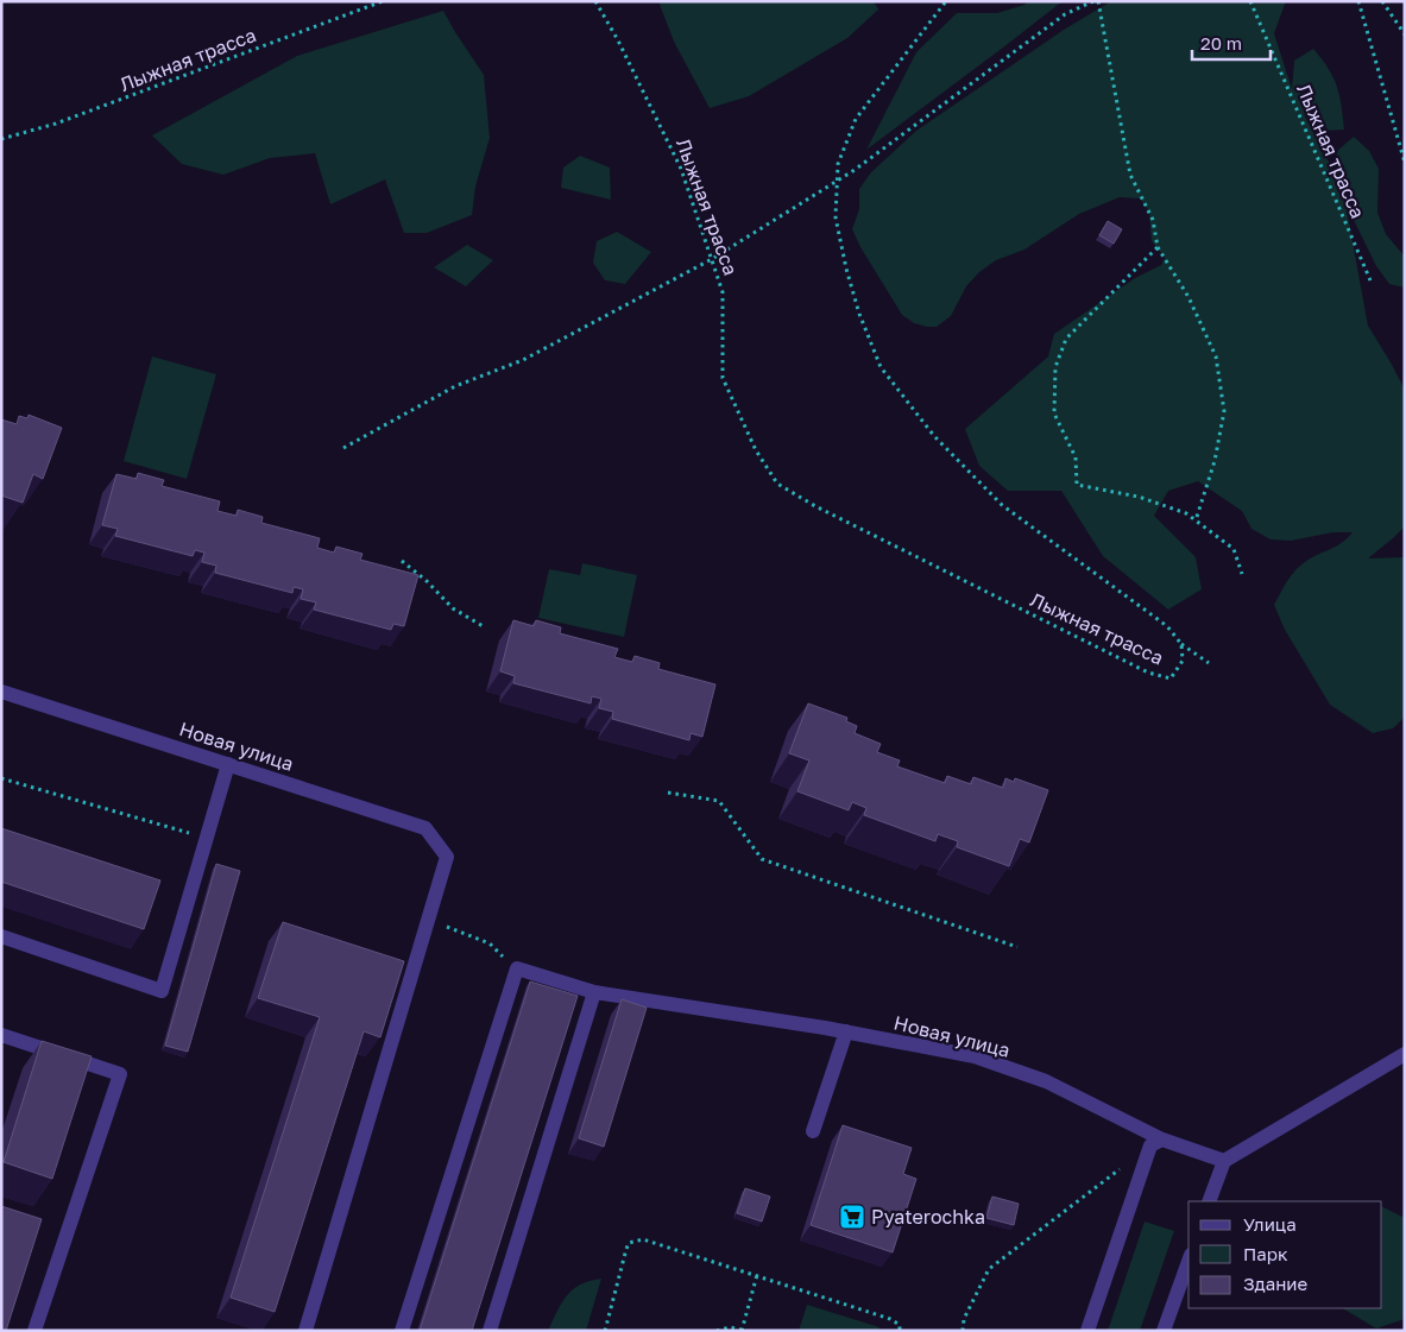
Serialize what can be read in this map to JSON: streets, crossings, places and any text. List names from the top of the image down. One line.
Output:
{"streets":{"street":["Новая улица"],"path":["Лыжная трасса"]},"places":{"supermarket":["Pyaterochka"]},"legend":["Улица","Парк","Здание"],"scale_bar":"20 m"}
